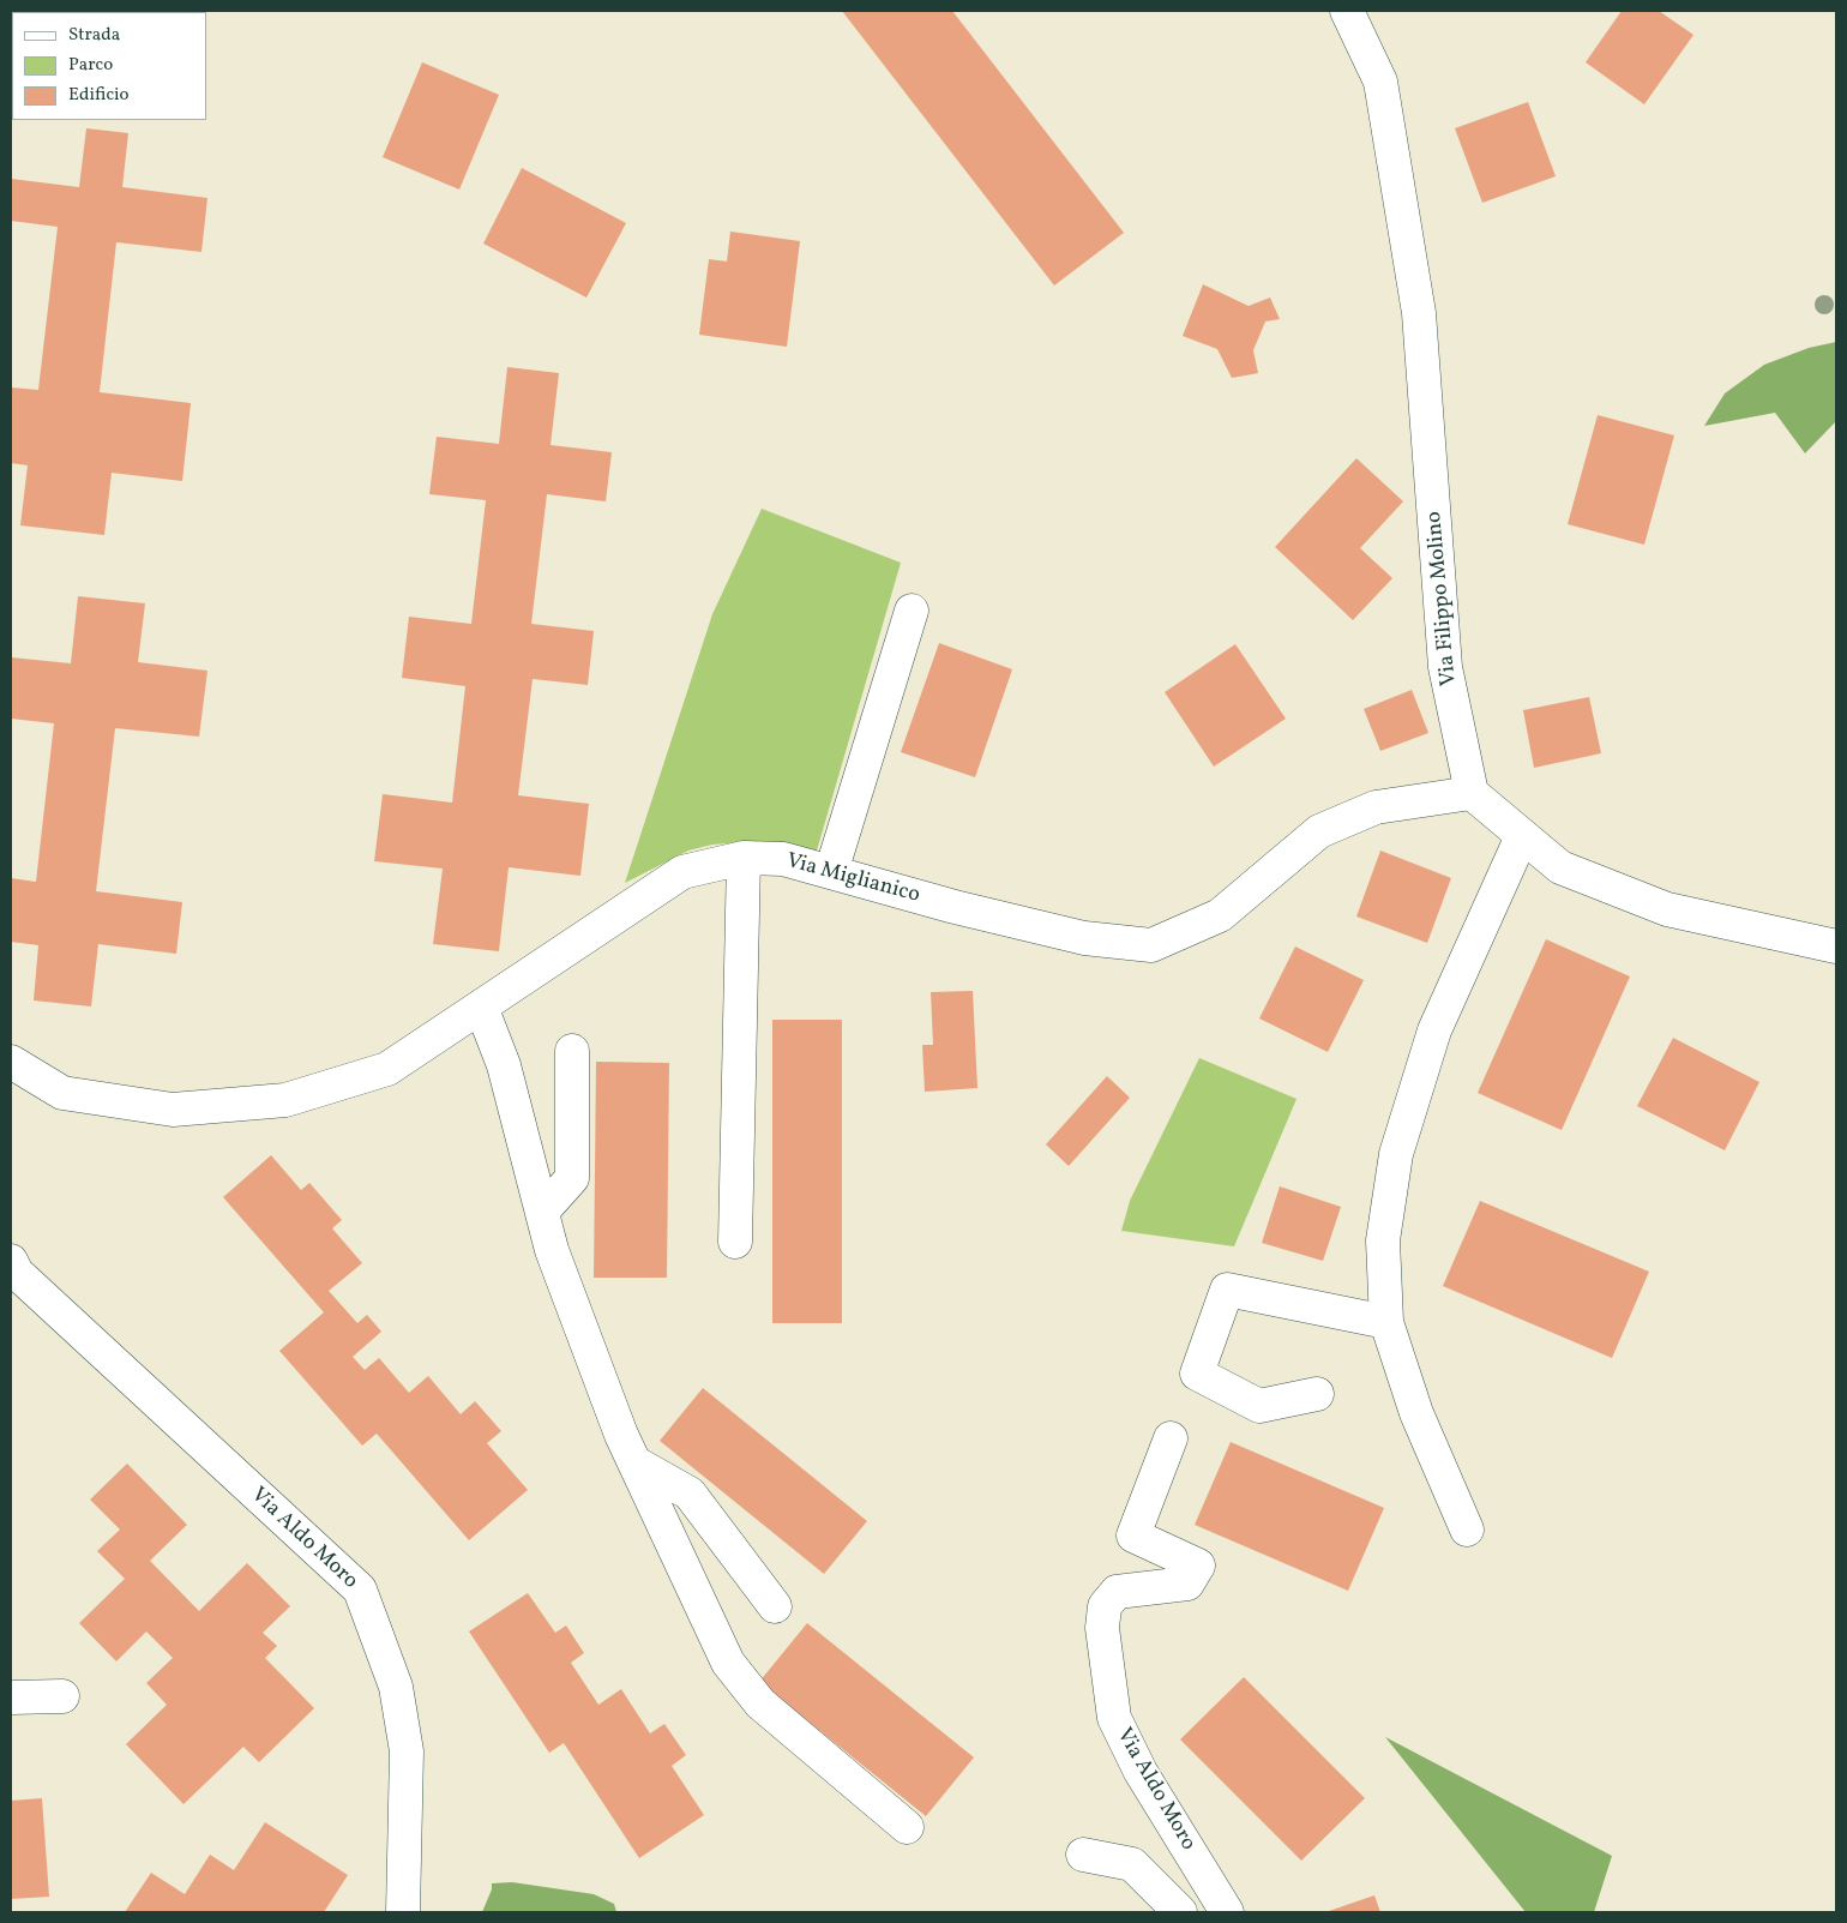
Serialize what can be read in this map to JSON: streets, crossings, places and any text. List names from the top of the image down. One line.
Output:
{"streets":{"street":["Via Filippo Molino","Via Miglianico","Via Aldo Moro"]},"crossings":[["Via Filippo Molino","Via Miglianico"]],"legend":["Strada","Parco","Edificio"]}
